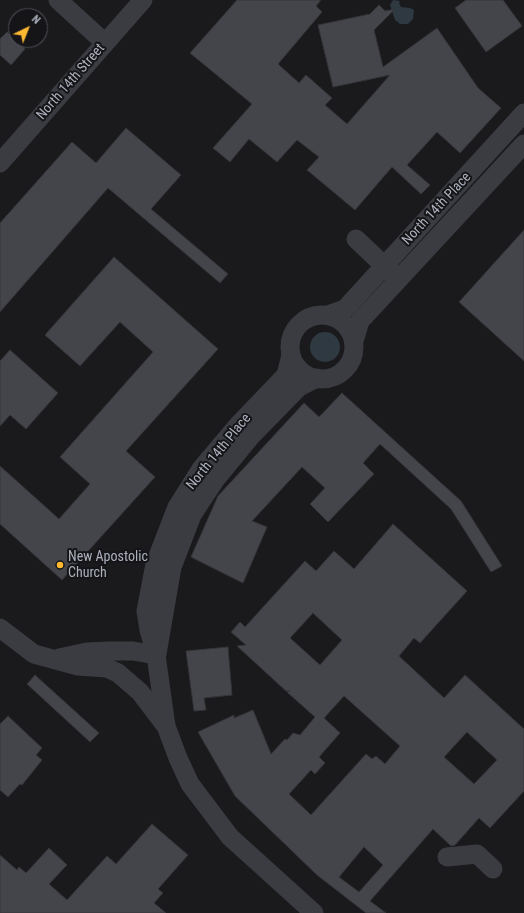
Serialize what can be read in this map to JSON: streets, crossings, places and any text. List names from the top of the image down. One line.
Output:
{"streets":{"street":["North 14th Street","North 14th Place"]},"places":["New Apostolic Church"],"north":"top right"}
